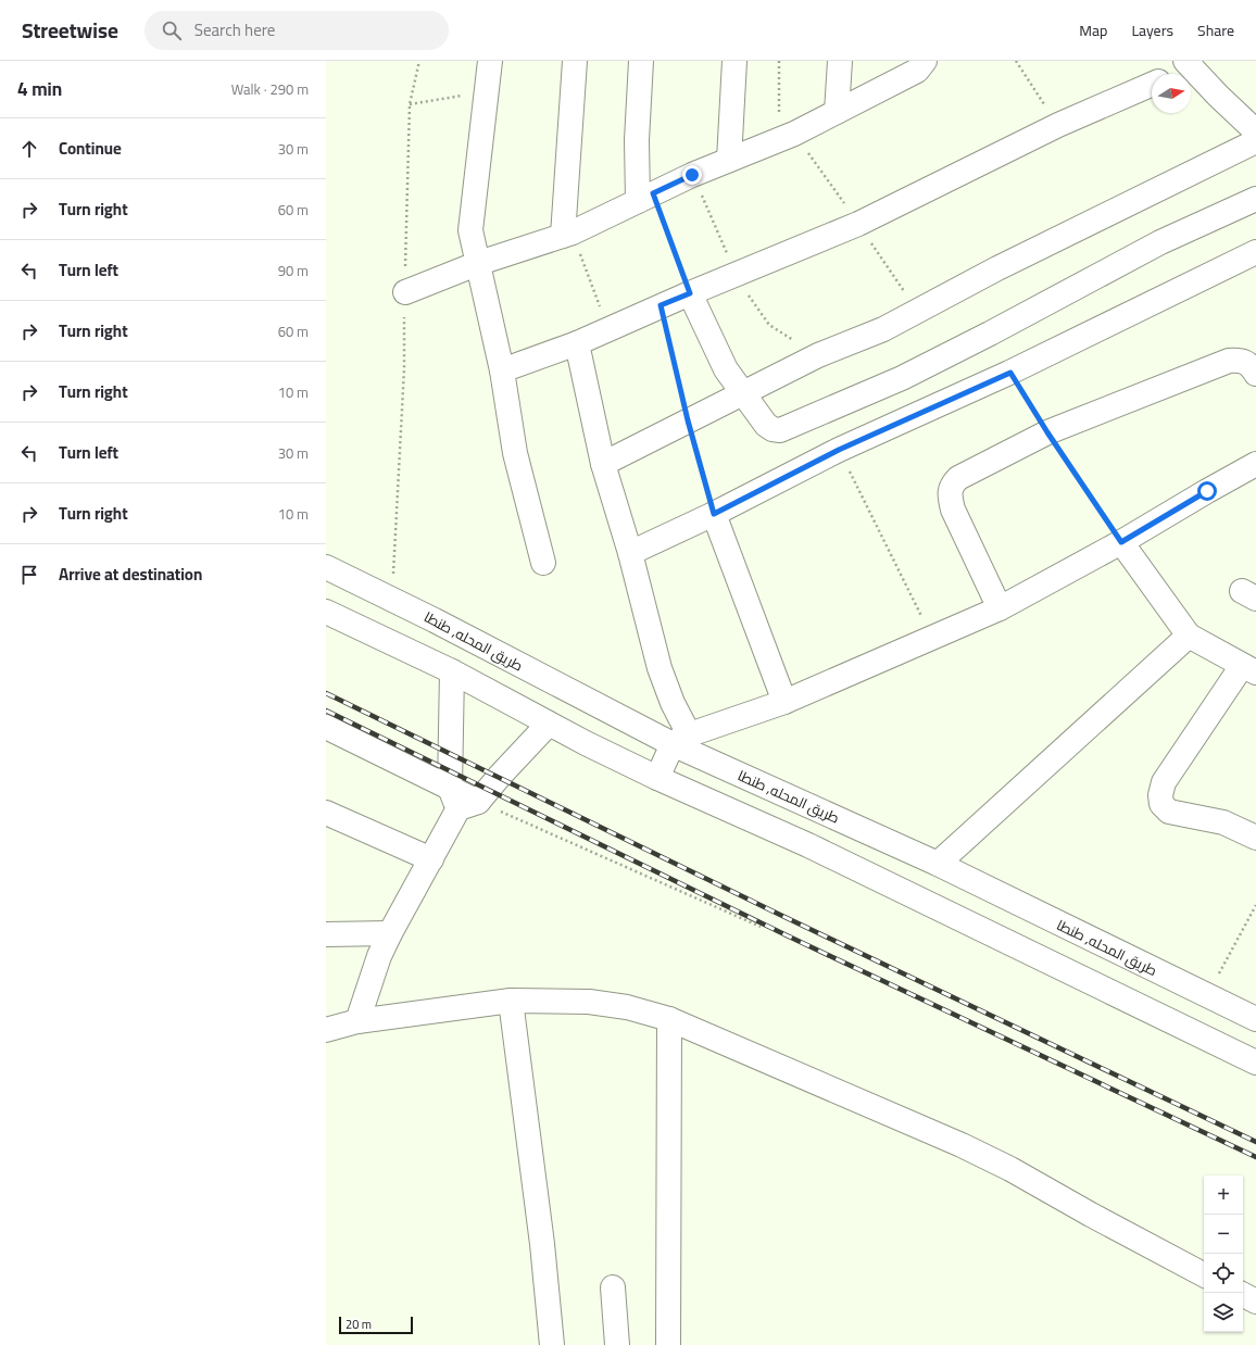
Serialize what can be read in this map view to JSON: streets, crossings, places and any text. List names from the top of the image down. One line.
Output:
{"streets":{"main road":["طريق المحله, طنطا"]},"scale_bar":"20 m","north":"right","page":{"header":"Streetwise","search":"Search here","nav":["Map","Layers","Share"],"heading":["4 min","Walk · 290 m"],"list":[["Continue","30 m"],["Turn right","60 m"],["Turn left","90 m"],["Turn right","60 m"],["Turn right","10 m"],["Turn left","30 m"],["Turn right","10 m"],"Arrive at destination"],"map_buttons":["+","−"],"scale":"20 m"}}
